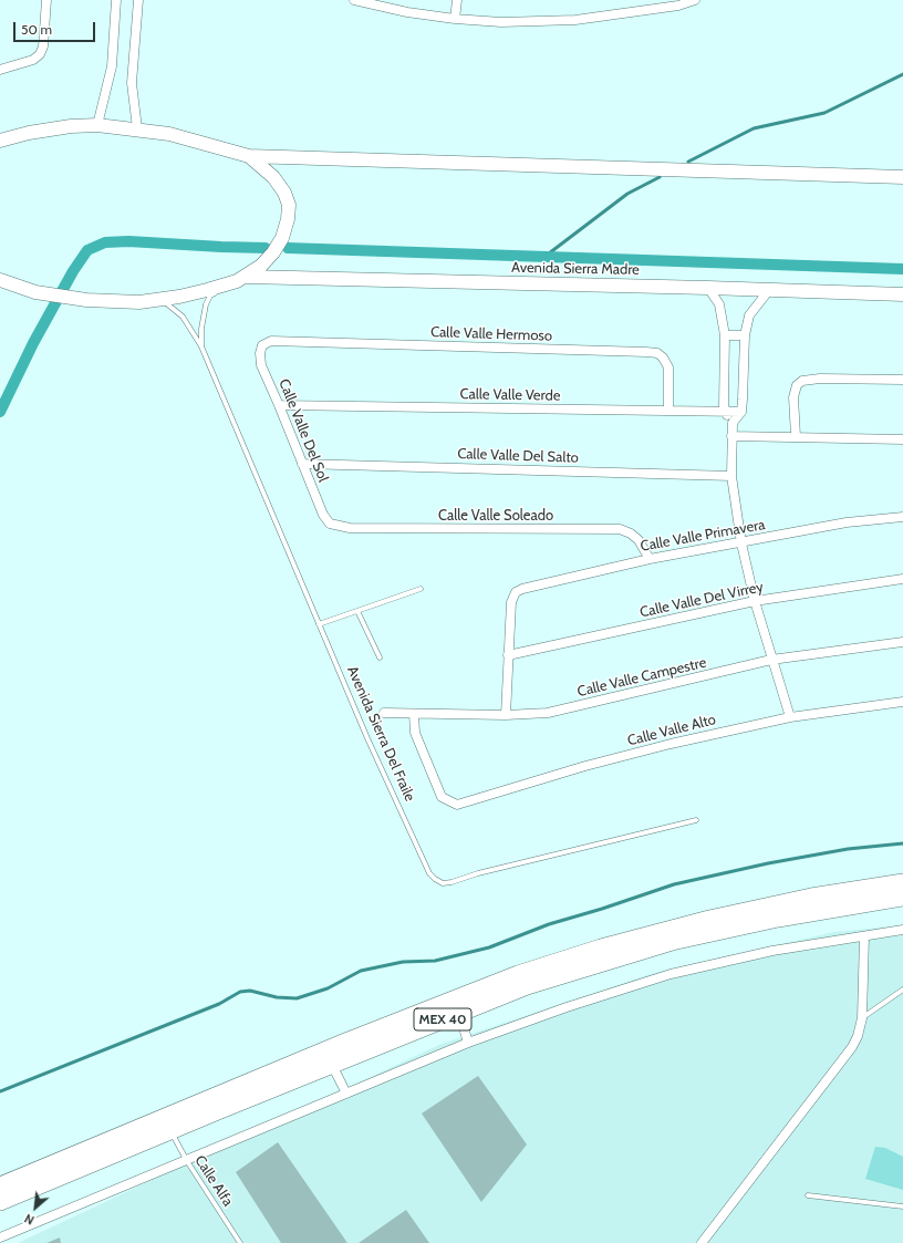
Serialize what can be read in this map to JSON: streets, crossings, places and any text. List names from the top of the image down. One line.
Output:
{"streets":{"highway":["MEX 40"],"street":["Avenida Sierra Madre","Calle Valle Hermoso","Calle Valle Verde","Calle Valle Del Sol","Calle Valle Del Salto","Calle Valle Soleado","Calle Valle Primavera","Calle Valle Del Virrey","Calle Valle Campestre","Calle Valle Alto"],"lane":["Avenida Sierra Del Fraile","Calle Alfa"]},"crossings":[["Avenida Sierra Madre","Avenida Sierra Del Fraile"],["Calle Valle Hermoso","Calle Valle Verde"],["Calle Valle Hermoso","Calle Valle Del Sol"],["Calle Valle Verde","Calle Valle Del Sol"],["Calle Valle Del Sol","Calle Valle Del Salto"],["Calle Valle Del Sol","Calle Valle Soleado"],["Calle Valle Soleado","Calle Valle Primavera"],["Calle Valle Primavera","Calle Valle Del Virrey"],["Calle Valle Campestre","Calle Valle Alto"],["MEX 40","Calle Alfa"]],"scale_bar":"50 m","north":"bottom left"}
